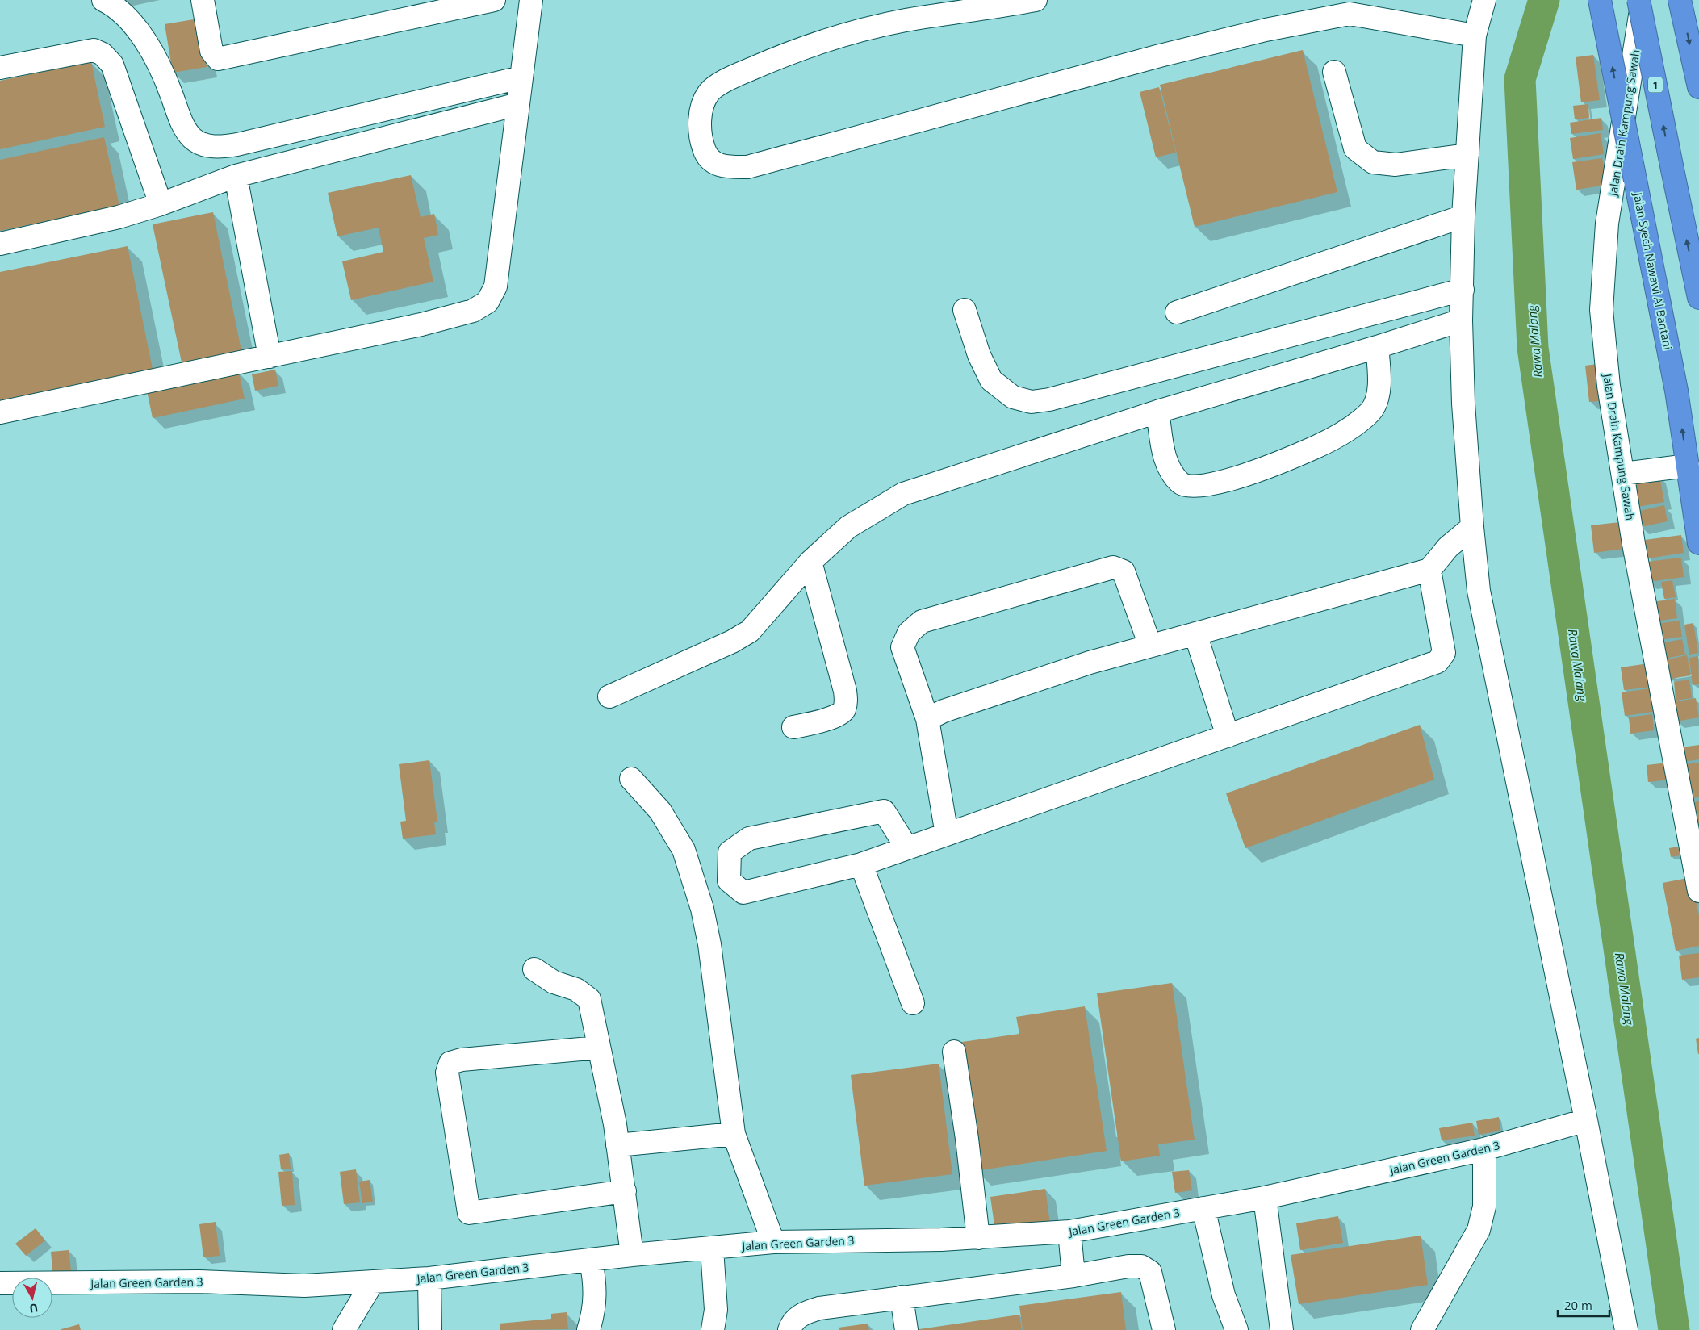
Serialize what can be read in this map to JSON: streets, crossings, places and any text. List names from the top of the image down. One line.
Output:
{"streets":{"highway":["1","Jalan Syech Nawawi Al Bantani"],"street":["Jalan Drain Kampung Sawah","Jalan Green Garden 3"]},"water":["Rawa Malang"],"scale_bar":"20 m","north":"bottom"}
